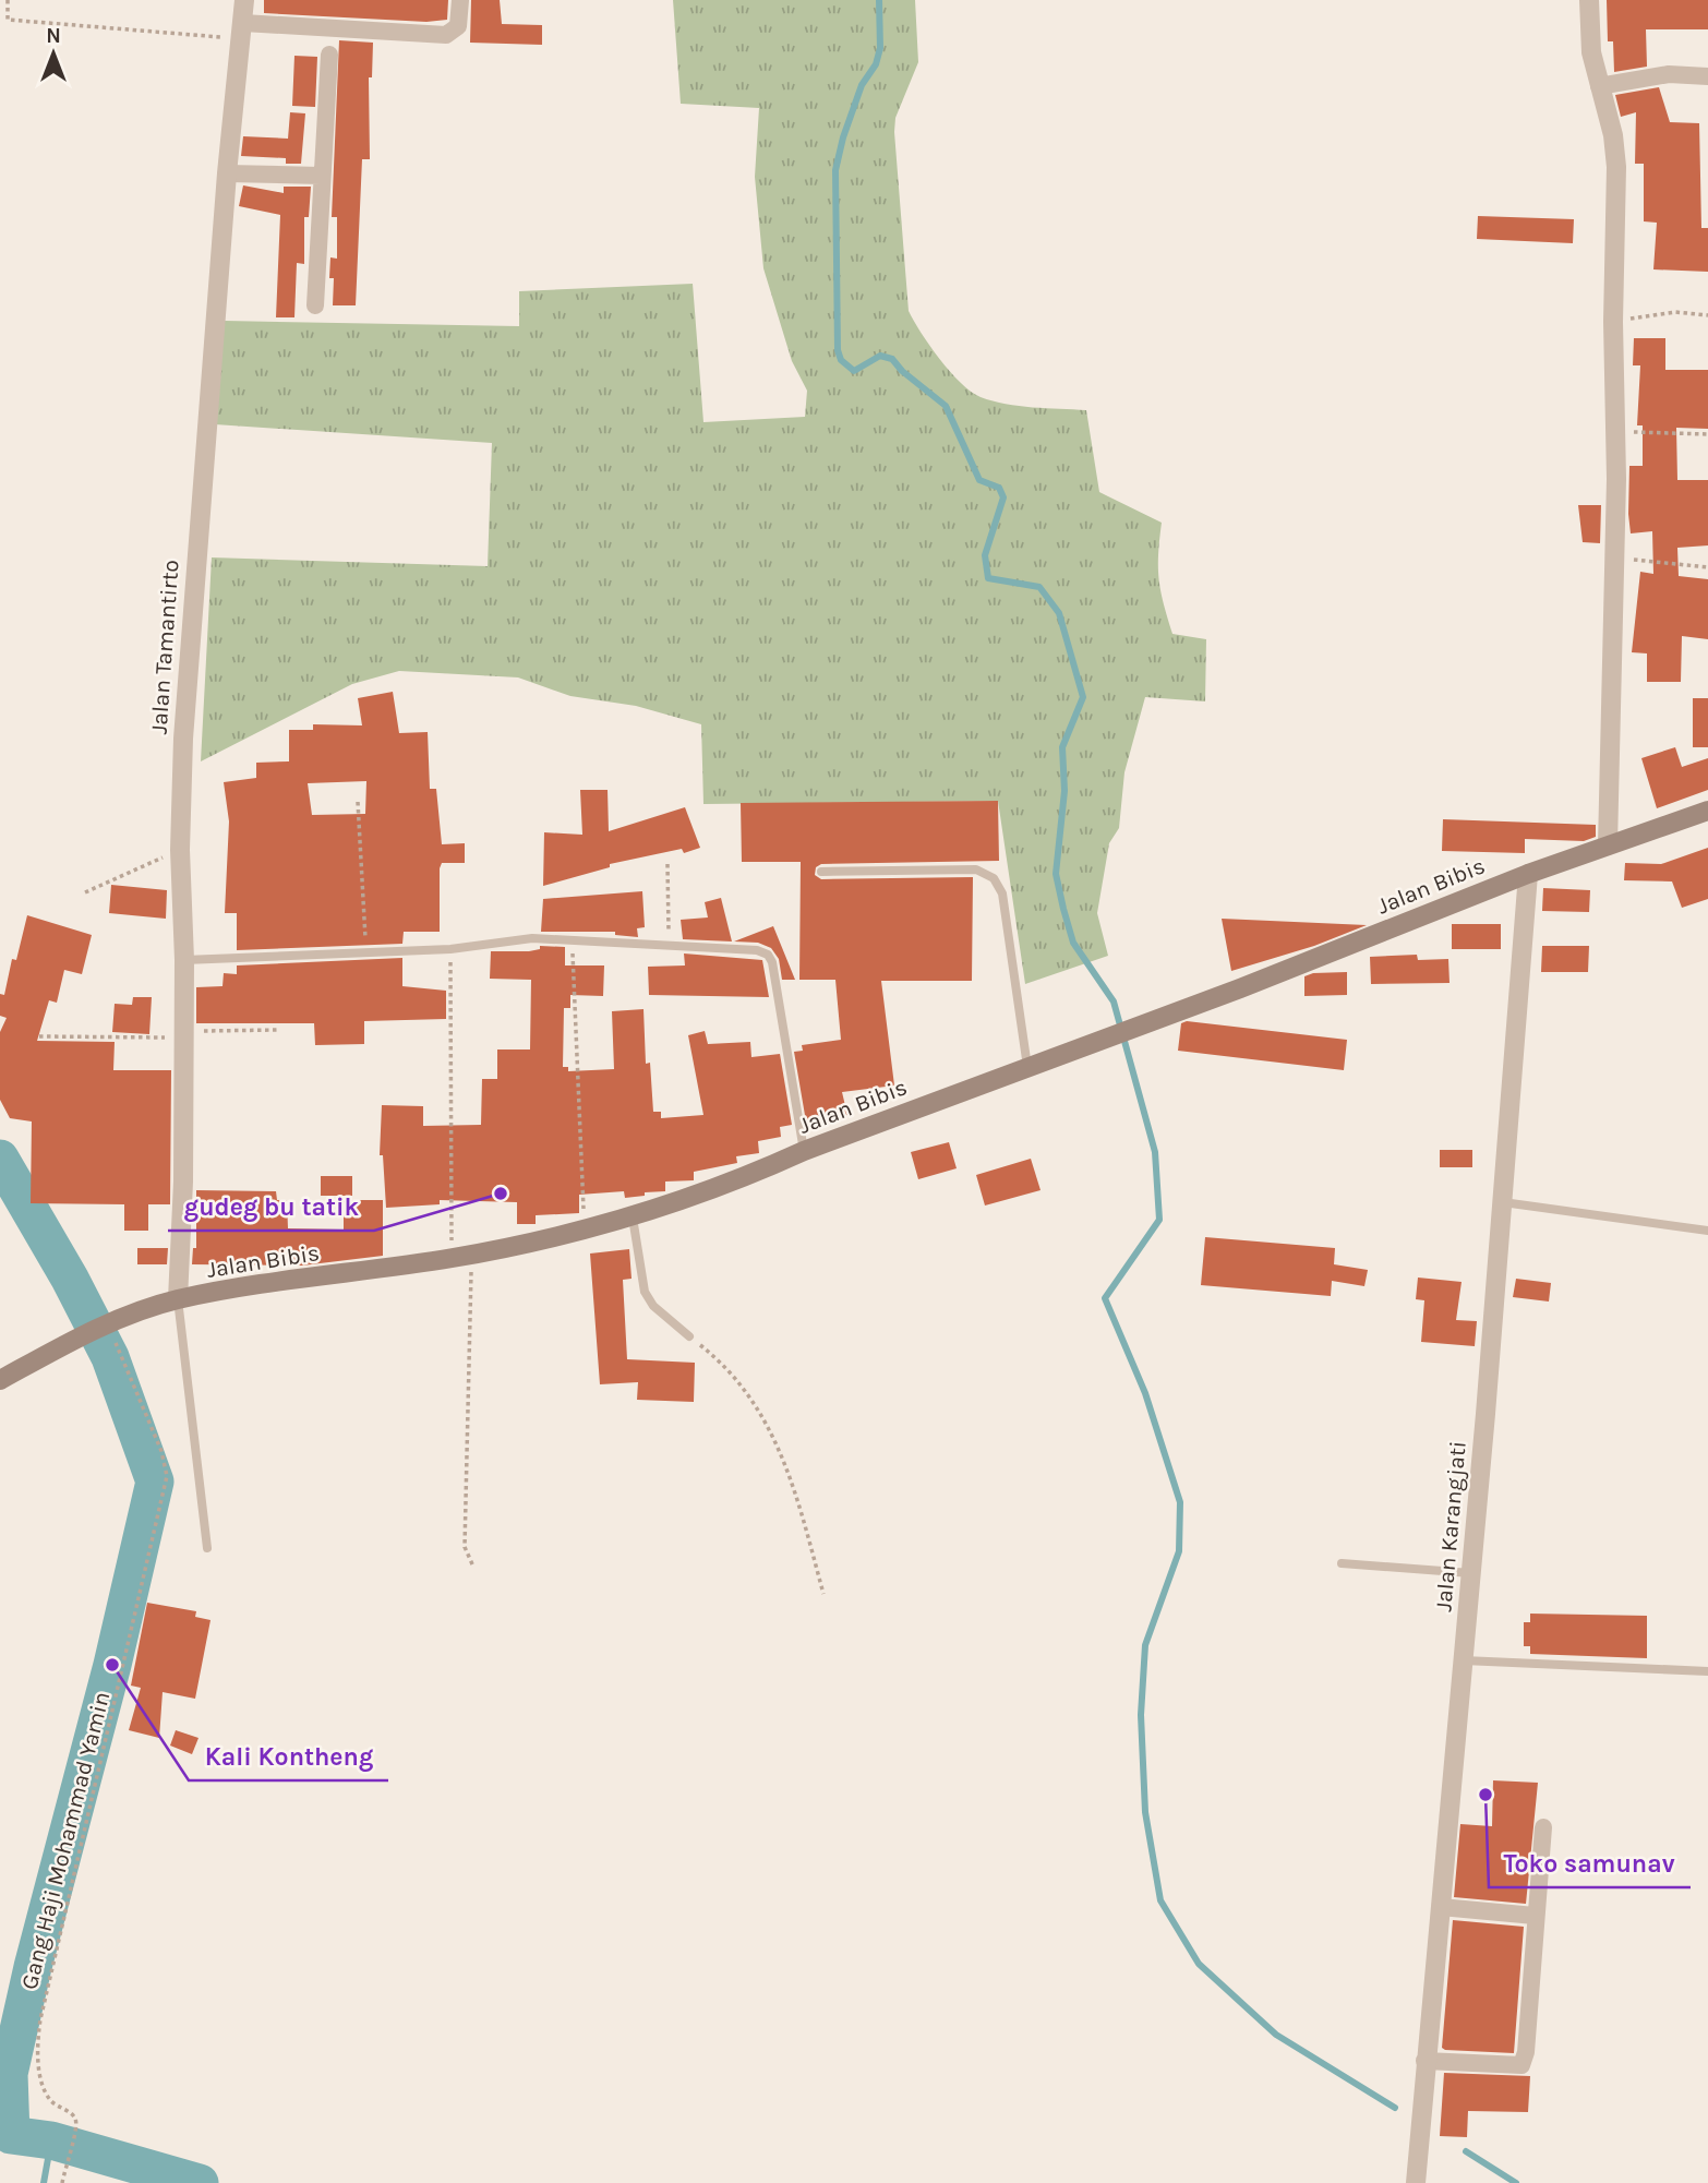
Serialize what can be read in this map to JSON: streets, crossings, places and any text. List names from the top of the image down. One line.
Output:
{"streets":{"main road":["Jalan Bibis"],"street":["Jalan Tamantirto","Jalan Karangjati"],"path":["Gang Haji Mohammad Yamin"]},"crossings":[["Jalan Tamantirto","Jalan Bibis"],["Jalan Bibis","Jalan Karangjati"],["Jalan Bibis","Gang Haji Mohammad Yamin"]],"places":["gudeg bu tatik","Kali Kontheng","Toko samunav"],"north":"top"}
